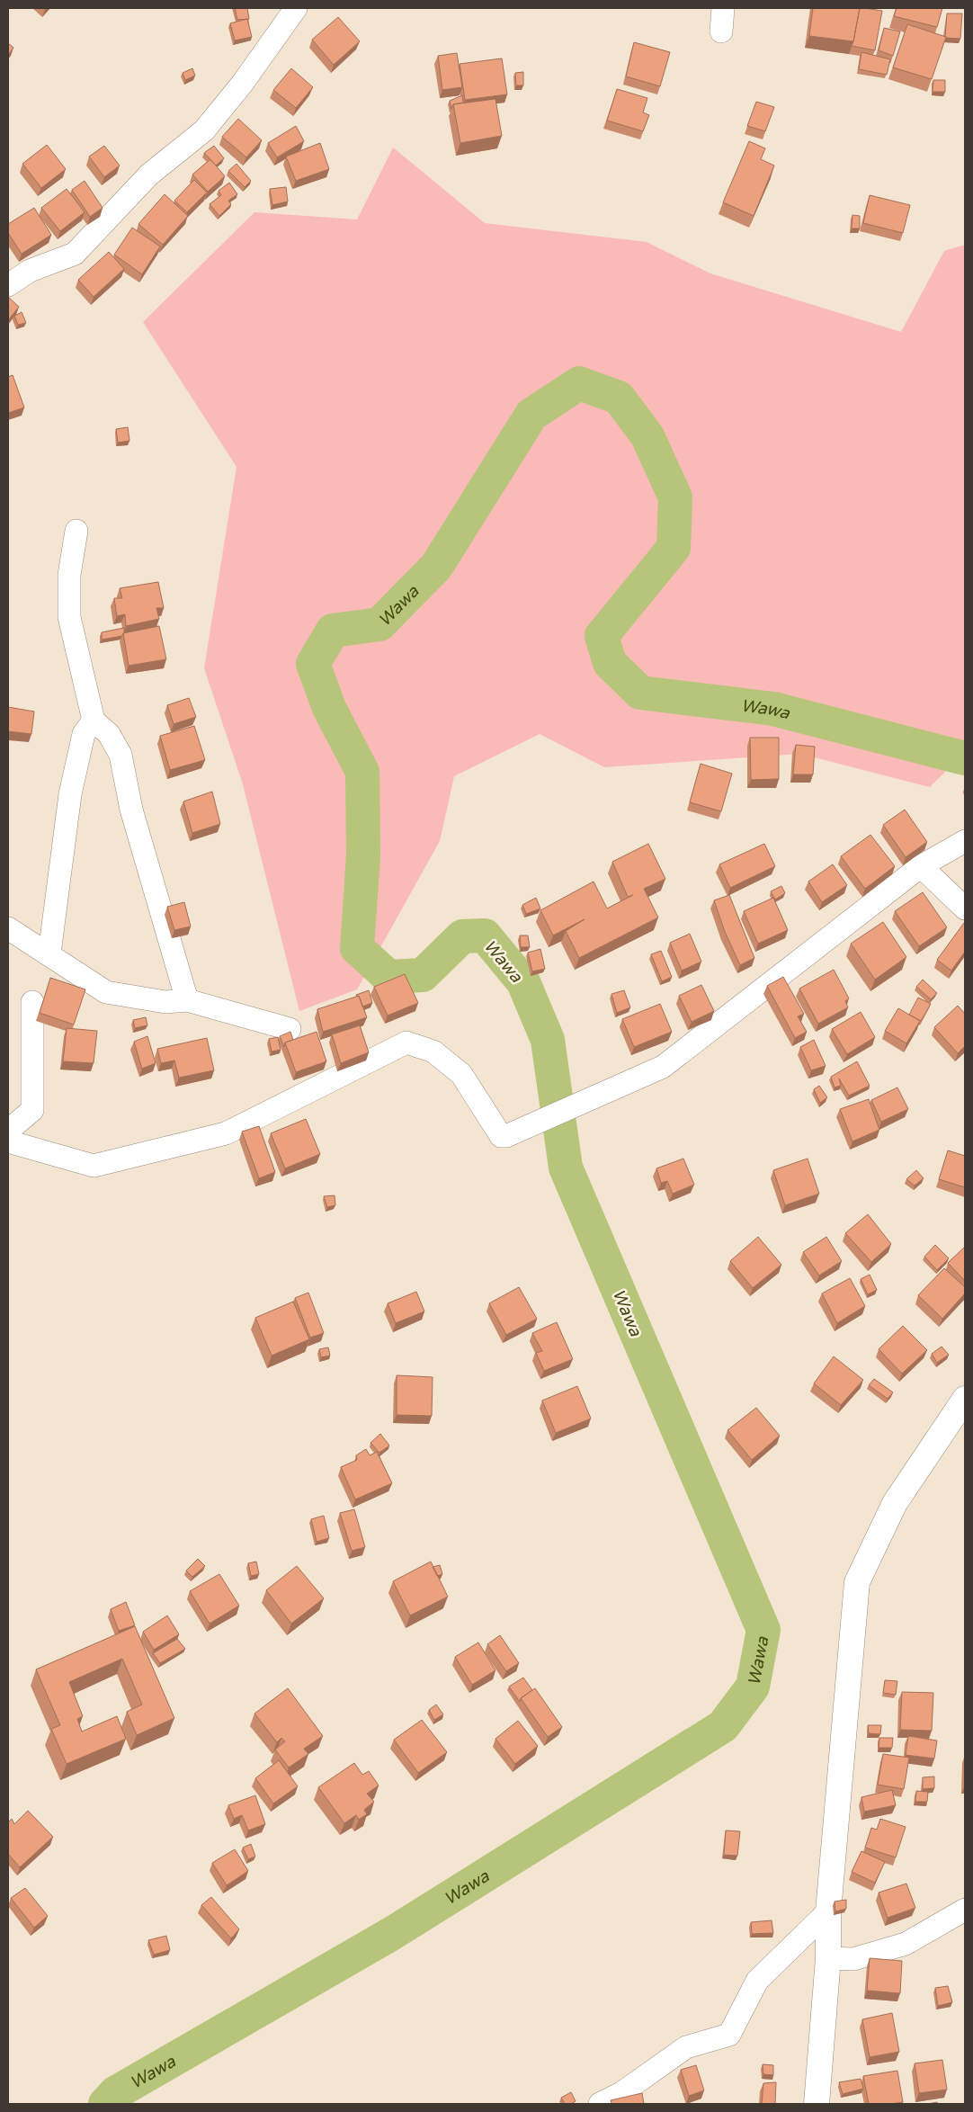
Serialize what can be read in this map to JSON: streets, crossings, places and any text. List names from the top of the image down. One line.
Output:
{"water":["Wawa"]}
